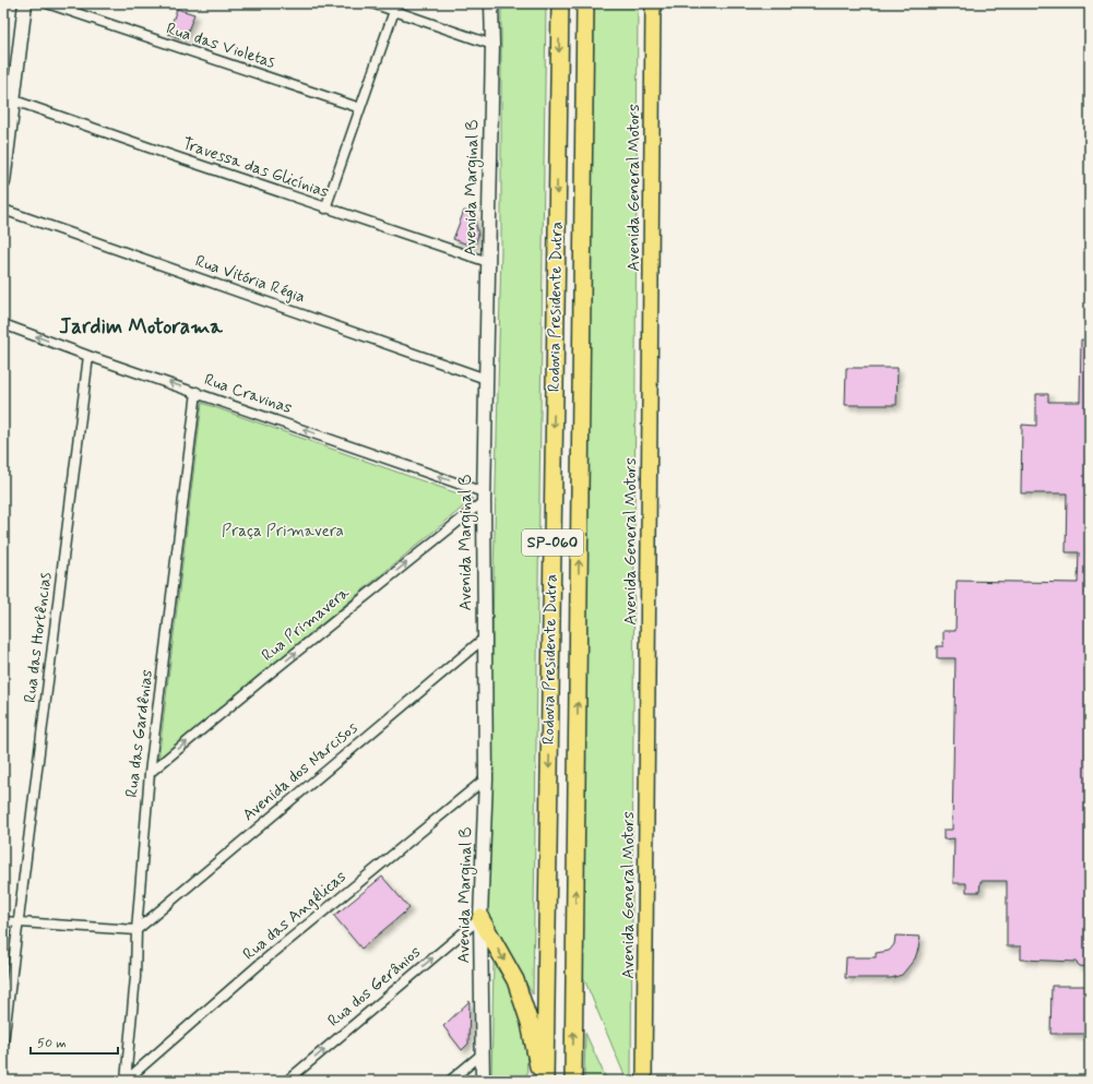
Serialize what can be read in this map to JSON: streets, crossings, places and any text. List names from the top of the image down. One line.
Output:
{"streets":{"highway":["Rodovia Presidente Dutra","SP-060"],"main road":["Avenida General Motors"],"street":["Rua das Violetas","Travessa das Glicínias","Avenida Marginal B","Rua Vitória Régia","Rua Cravinas","Rua Primavera","Rua das Hortências","Rua das Gardênias","Avenida dos Narcisos","Rua das Angélicas","Rua dos Gerânios"]},"crossings":[["Travessa das Glicínias","Avenida Marginal B"],["Avenida Marginal B","Rua Vitória Régia"],["Avenida Marginal B","Rua Cravinas"],["Avenida Marginal B","Rua Primavera"],["Avenida Marginal B","Avenida dos Narcisos"],["Avenida Marginal B","Rua das Angélicas"],["Avenida Marginal B","Rua dos Gerânios"],["Rua Cravinas","Rua Primavera"],["Rua Cravinas","Rua das Hortências"],["Rua Cravinas","Rua das Gardênias"],["Rua Primavera","Rua das Gardênias"],["Rua das Gardênias","Avenida dos Narcisos"],["Rua das Gardênias","Rua das Angélicas"]],"one_way":["Rua Cravinas","Rua Primavera","Rua dos Gerânios"],"districts":["Jardim Motorama"],"parks":["Praça Primavera"],"scale_bar":"50 m"}
